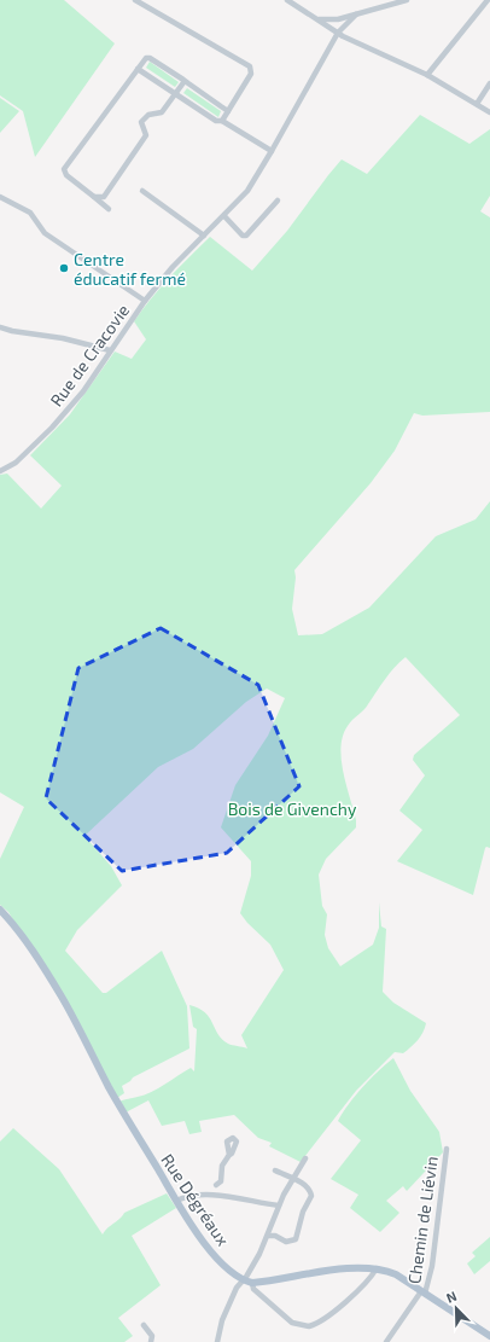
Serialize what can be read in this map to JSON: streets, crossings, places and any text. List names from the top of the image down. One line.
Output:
{"streets":{"main road":["Rue Dégréaux"],"street":["Rue de Cracovie","Chemin de Liévin"]},"crossings":[["Rue Dégréaux","Chemin de Liévin"]],"parks":["Bois de Givenchy"],"places":["Centre éducatif fermé"],"north":"top left"}
